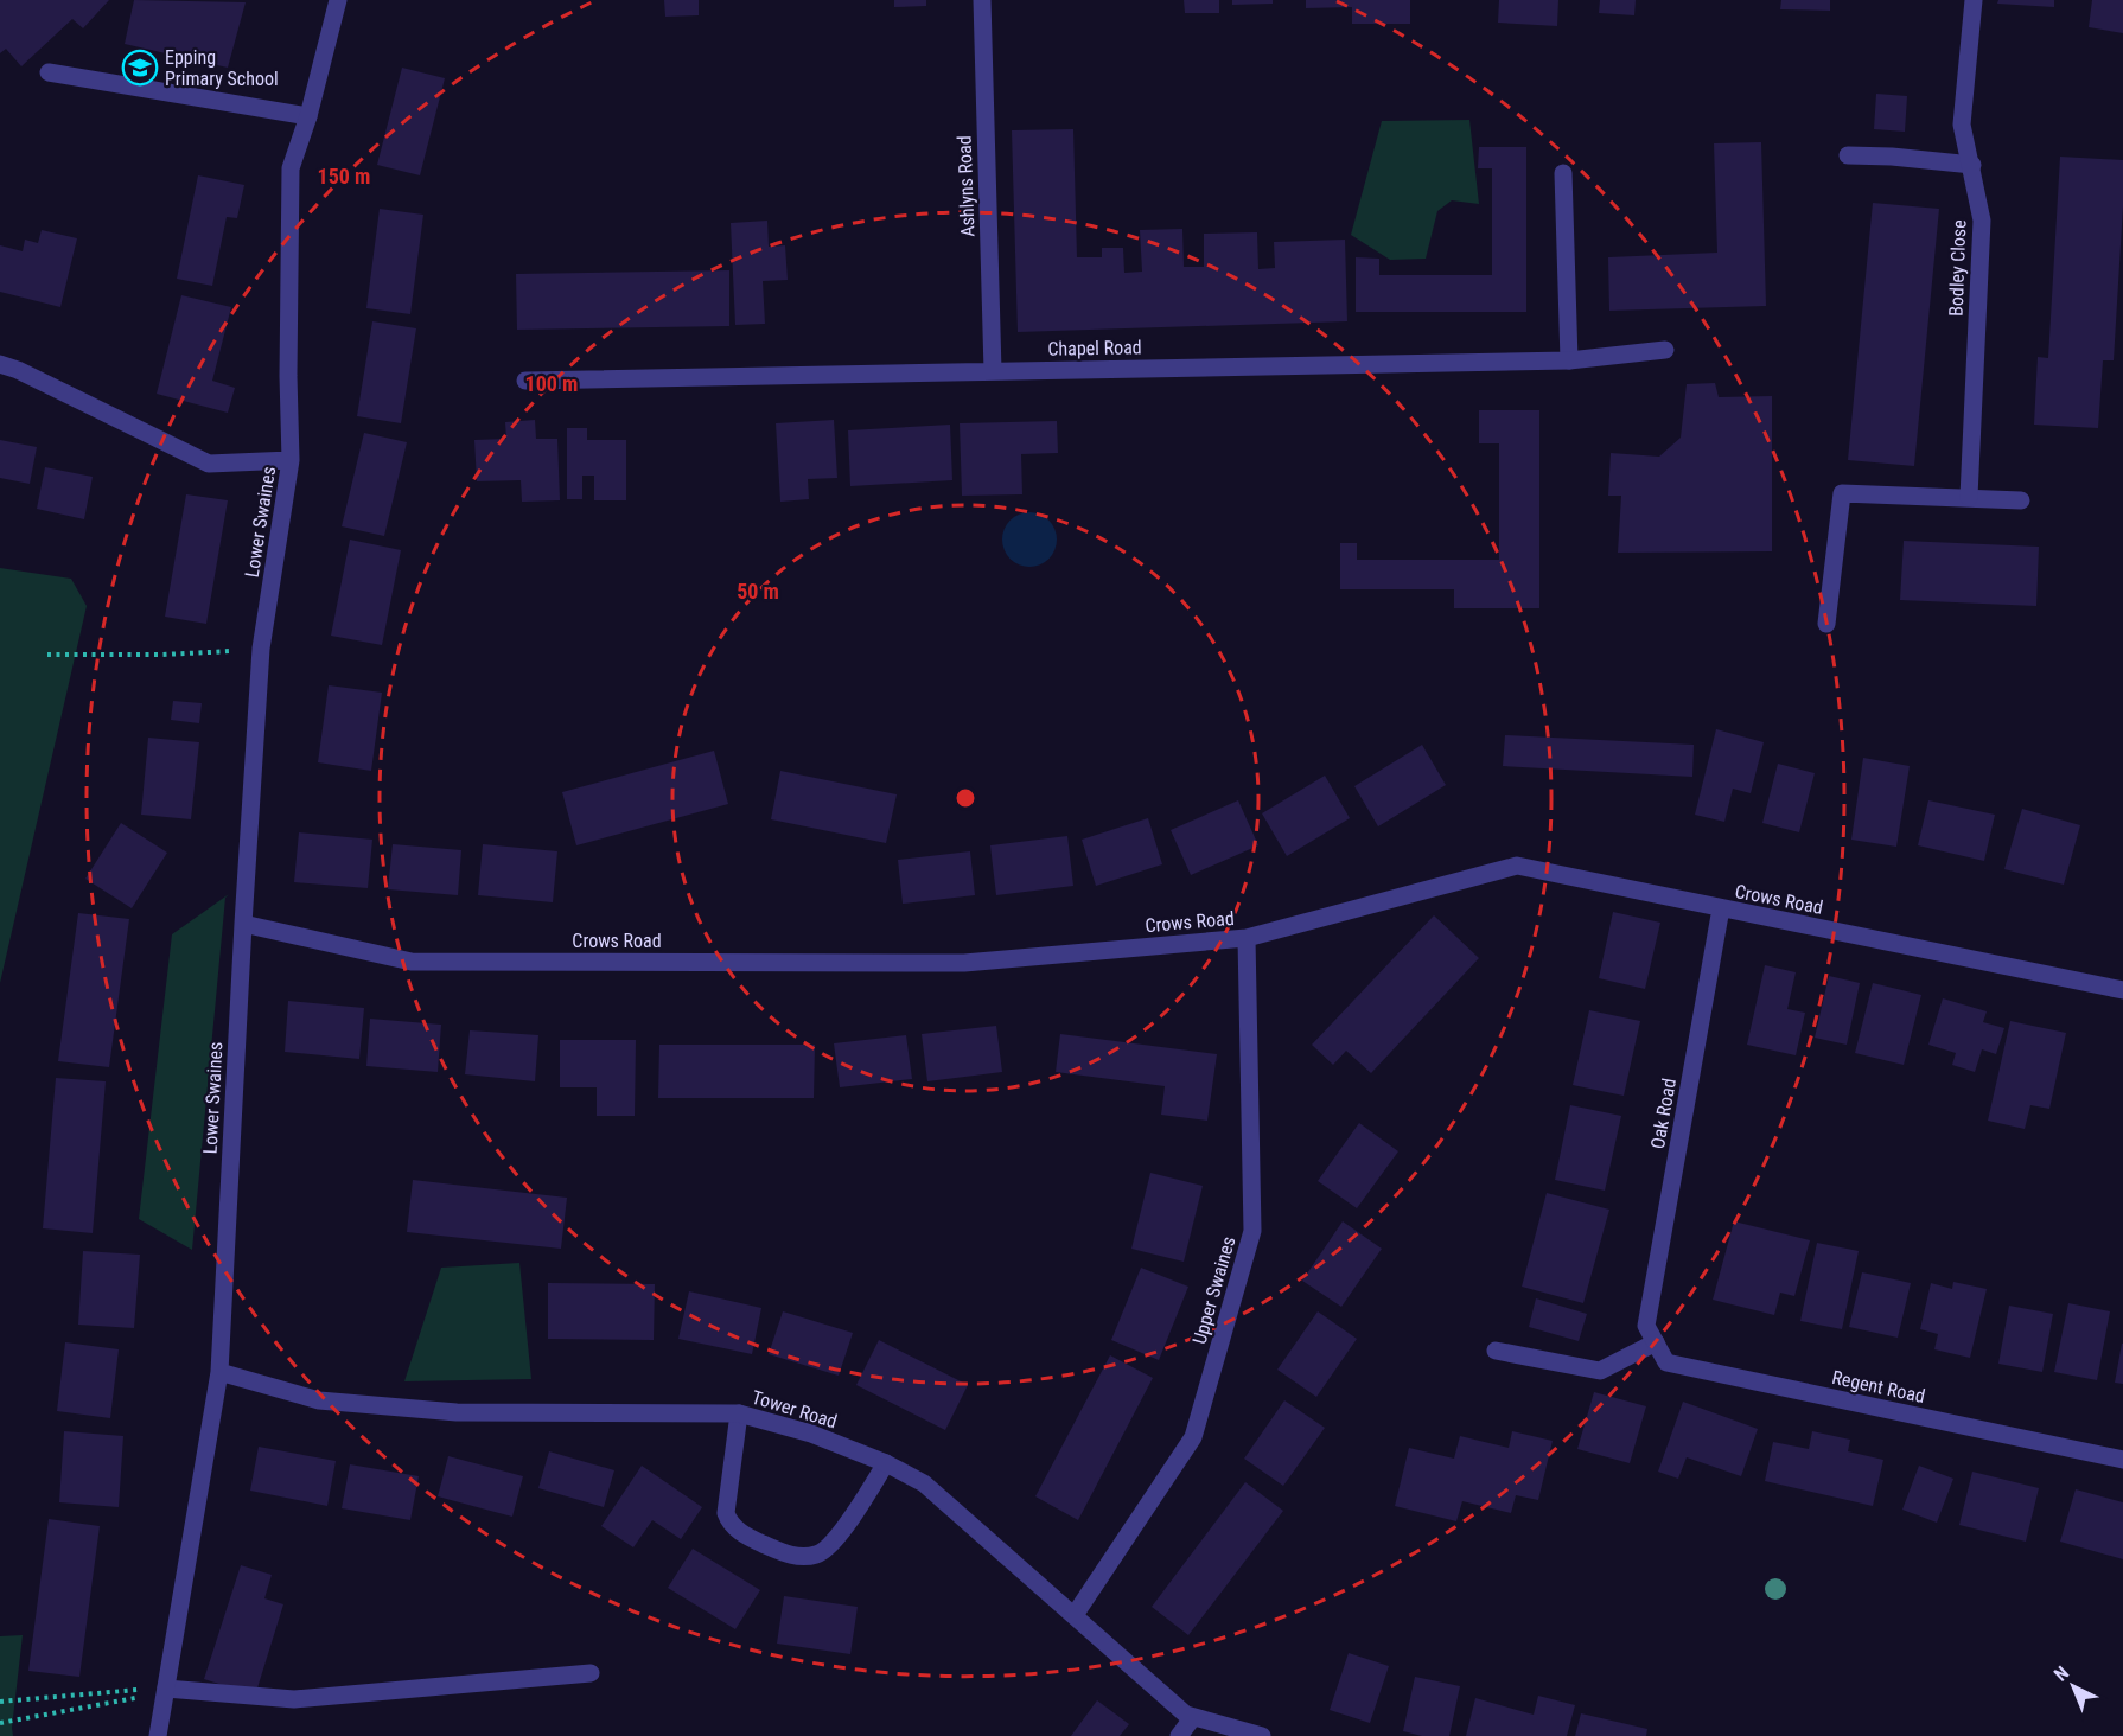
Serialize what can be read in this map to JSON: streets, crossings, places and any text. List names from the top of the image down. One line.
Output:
{"streets":{"street":["Ashlyns Road","Bodley Close","Chapel Road","Lower Swaines","Crows Road","Oak Road","Upper Swaines","Regent Road","Tower Road"]},"crossings":[["Ashlyns Road","Chapel Road"],["Lower Swaines","Crows Road"],["Lower Swaines","Tower Road"],["Crows Road","Oak Road"],["Crows Road","Upper Swaines"],["Oak Road","Regent Road"],["Upper Swaines","Tower Road"]],"places":{"school or university":["Epping Primary School"]},"north":"top left","rings":["150 m","100 m","50 m"]}
